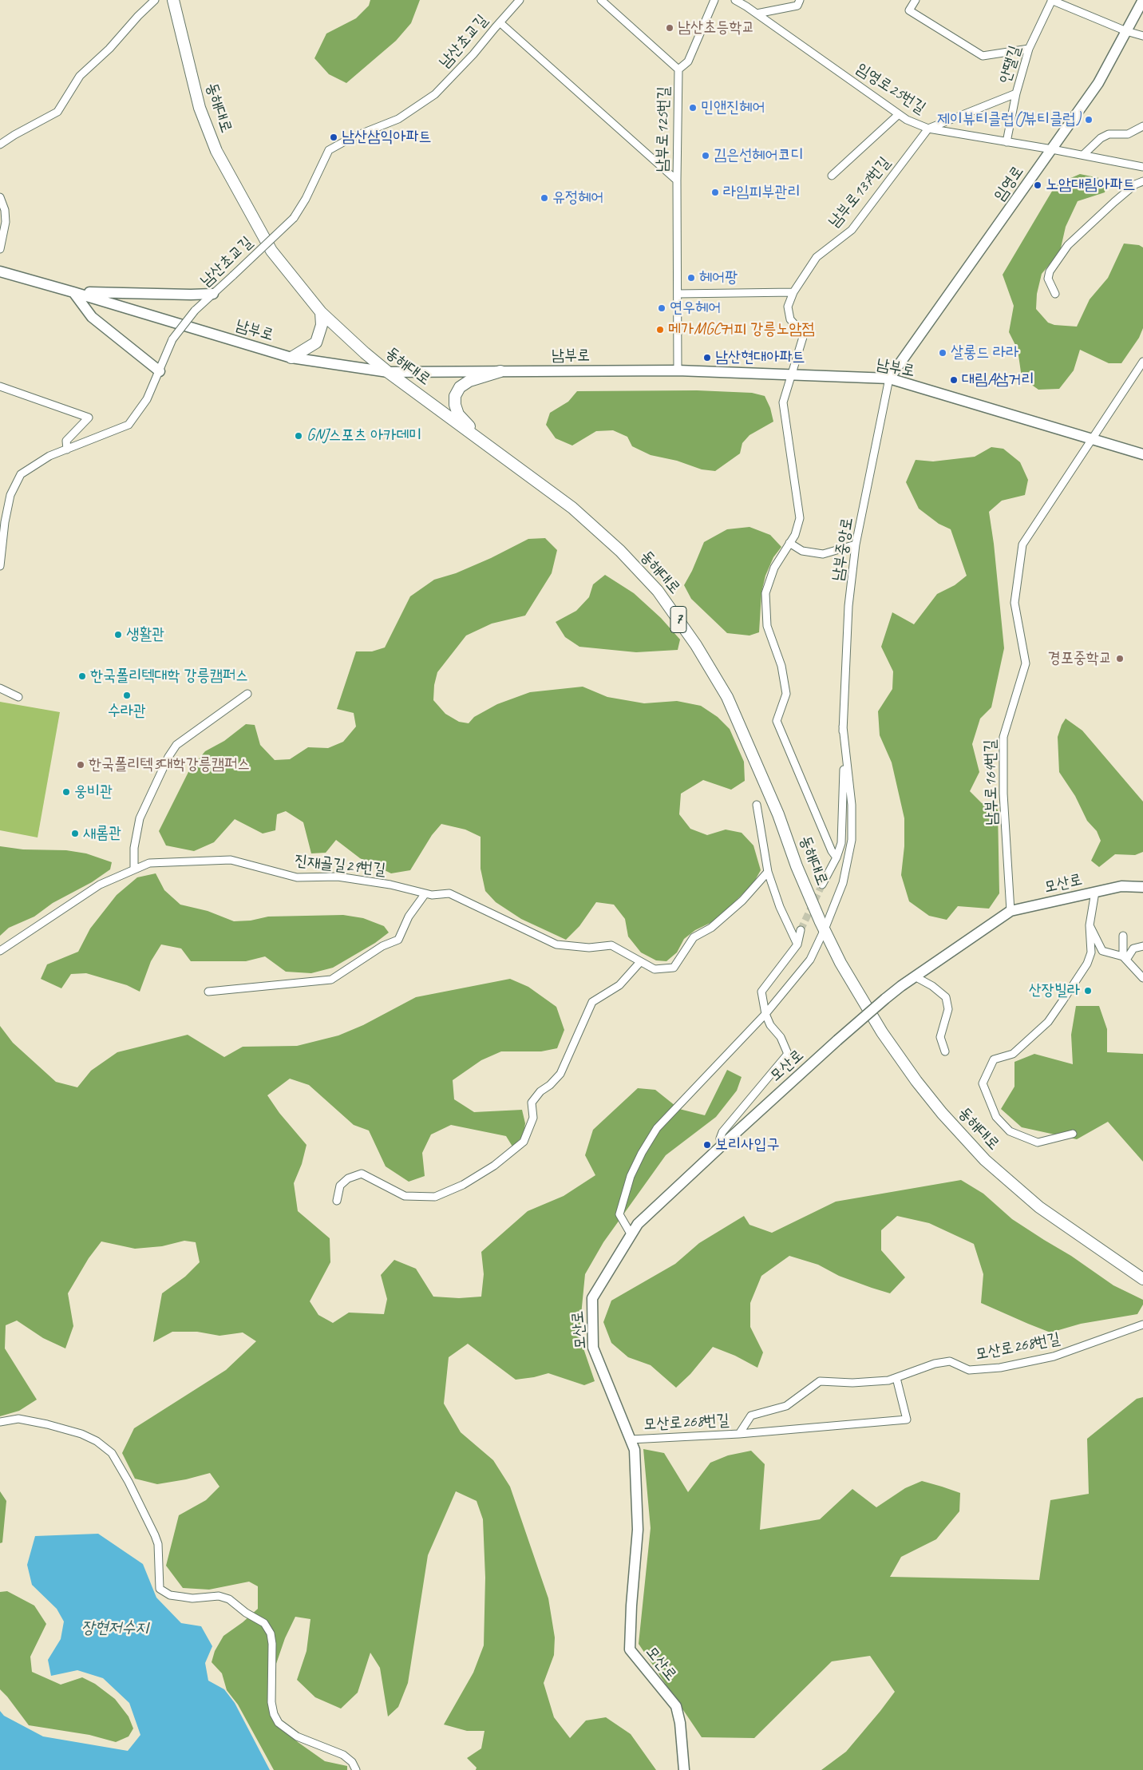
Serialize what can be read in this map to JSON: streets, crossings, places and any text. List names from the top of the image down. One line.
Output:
{"streets":{"main road":["동해대로","7"],"street":["남산초교길","안땔길","임영로25번길","남부로125번길","임영로","남부로137번길","남부로","남부중앙로","남부로164번길","진재골길29번길","모산로","모산로268번길"]},"crossings":[["안땔길","임영로25번길"],["임영로25번길","임영로"],["임영로25번길","남부로137번길"],["동해대로","남부로"],["동해대로","남부중앙로"],["남부로125번길","남부로"],["임영로","남부로"],["임영로","남부중앙로"],["남부로137번길","남부로"],["남부로","남부중앙로"],["남부로","남부로164번길"],["남부중앙로","모산로"],["남부로164번길","모산로"],["모산로","모산로268번길"]],"water":["장현저수지"],"places":["남산초등학교","민앤진헤어","제이뷰티클럽(J뷰티클럽)","남산삼익아파트","김은선헤어코디","노암대림아파트","라임피부관리","유정헤어","헤어팡","연우헤어","메가MGC커피 강릉노암점","살롱드 라라","남산현대아파트","대림A삼거리","GNJ스포츠 아카데미","생활관","경포중학교","한국폴리텍대학 강릉캠퍼스","수라관","한국폴리텍3대학강릉캠퍼스","웅비관","새롬관","산장빌라","보리사입구"]}
